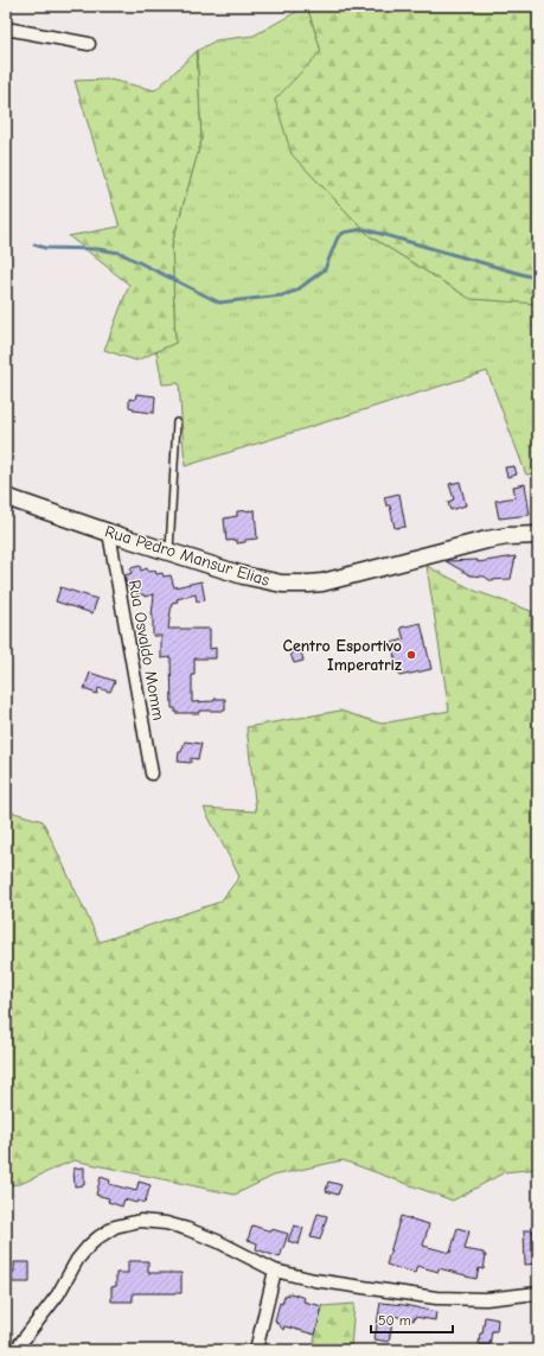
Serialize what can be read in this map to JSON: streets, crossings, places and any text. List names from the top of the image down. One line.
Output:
{"streets":{"main road":["Rua Pedro Mansur Elias"],"street":["Rua Osvaldo Momm"]},"crossings":[["Rua Pedro Mansur Elias","Rua Osvaldo Momm"]],"places":["Centro Esportivo Imperatriz"],"scale_bar":"50 m"}
